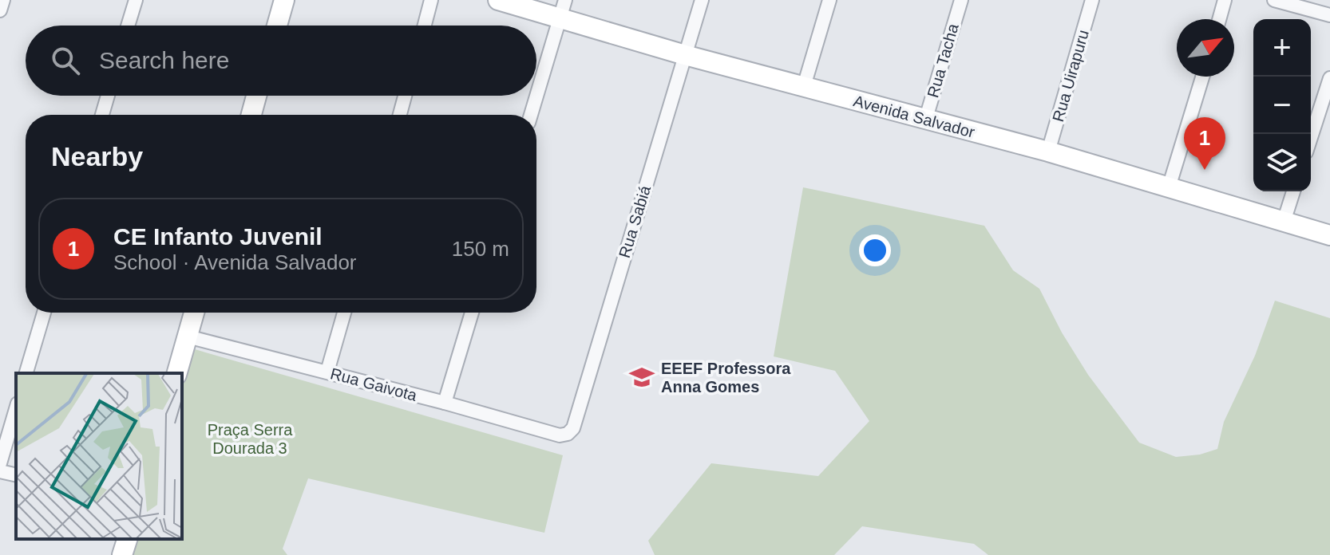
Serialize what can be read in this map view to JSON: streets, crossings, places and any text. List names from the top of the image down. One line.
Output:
{"streets":{"street":["Rua Tacha","Rua Uirapuru","Avenida Salvador","Rua Sabiá","Rua Gaivota"]},"crossings":[["Rua Tacha","Avenida Salvador"],["Rua Uirapuru","Avenida Salvador"],["Avenida Salvador","Rua Sabiá"],["Rua Sabiá","Rua Gaivota"]],"parks":["Praça Serra Dourada 3"],"places":{"school or university":["EEEF Professora Anna Gomes"]},"north":"top right","page":{"map_buttons":["+","−"],"search":"Search here","heading":"Nearby","pins":"1","list":[{"mark":"1","name":"CE Infanto Juvenil","note":"School · Avenida Salvador","value":"150 m"}]}}
